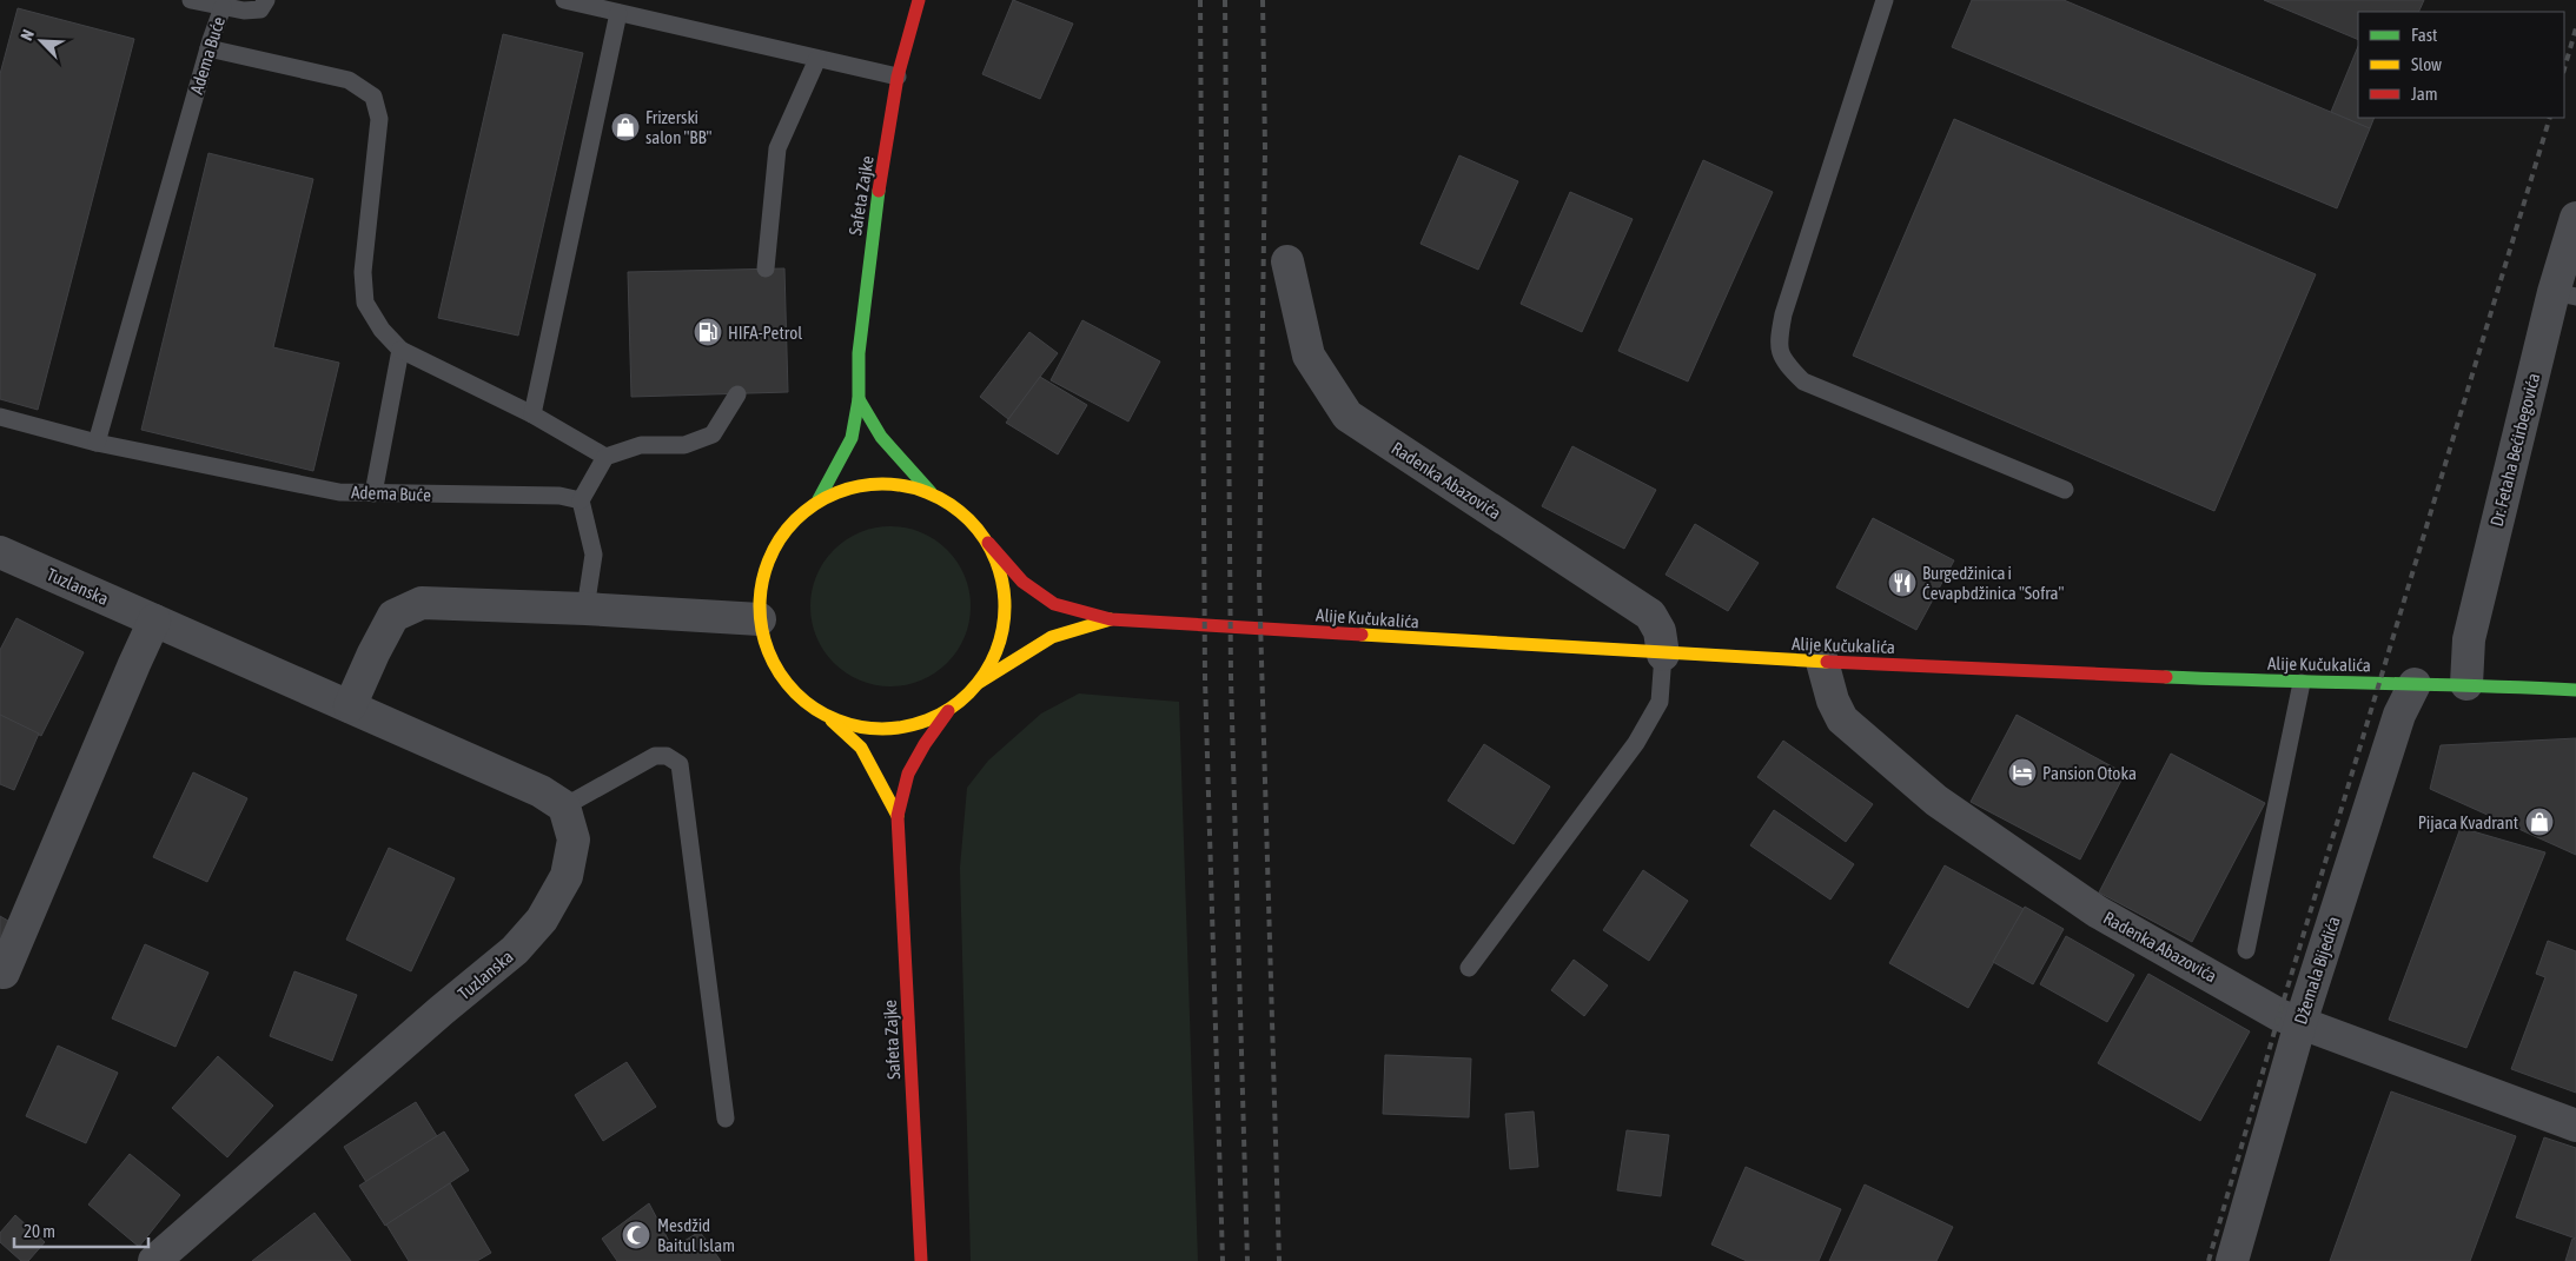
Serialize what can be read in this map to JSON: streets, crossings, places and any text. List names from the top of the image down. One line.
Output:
{"streets":{"main road":["Safeta Zajke","Alije Kučukalića"],"street":["Dr. Fetaha Bećirbegovića","Radenka Abazovića","Tuzlanska","Džemala Bijedića"],"lane":["Adema Buće"]},"crossings":[["Dr. Fetaha Bećirbegovića","Alije Kučukalića"],["Radenka Abazovića","Alije Kučukalića"],["Radenka Abazovića","Džemala Bijedića"],["Alije Kučukalića","Džemala Bijedića"]],"places":{"shop":["Frizerski salon \"BB\"","Pijaca Kvadrant"],"fuel station":["HIFA-Petrol"],"restaurant":["Burgedžinica i Ćevapbdžinica \"Sofra\""],"hotel":["Pansion Otoka"],"mosque":["Mesdžid Baitul Islam"]},"legend":["Fast","Slow","Jam"],"scale_bar":"20 m","north":"top left"}
